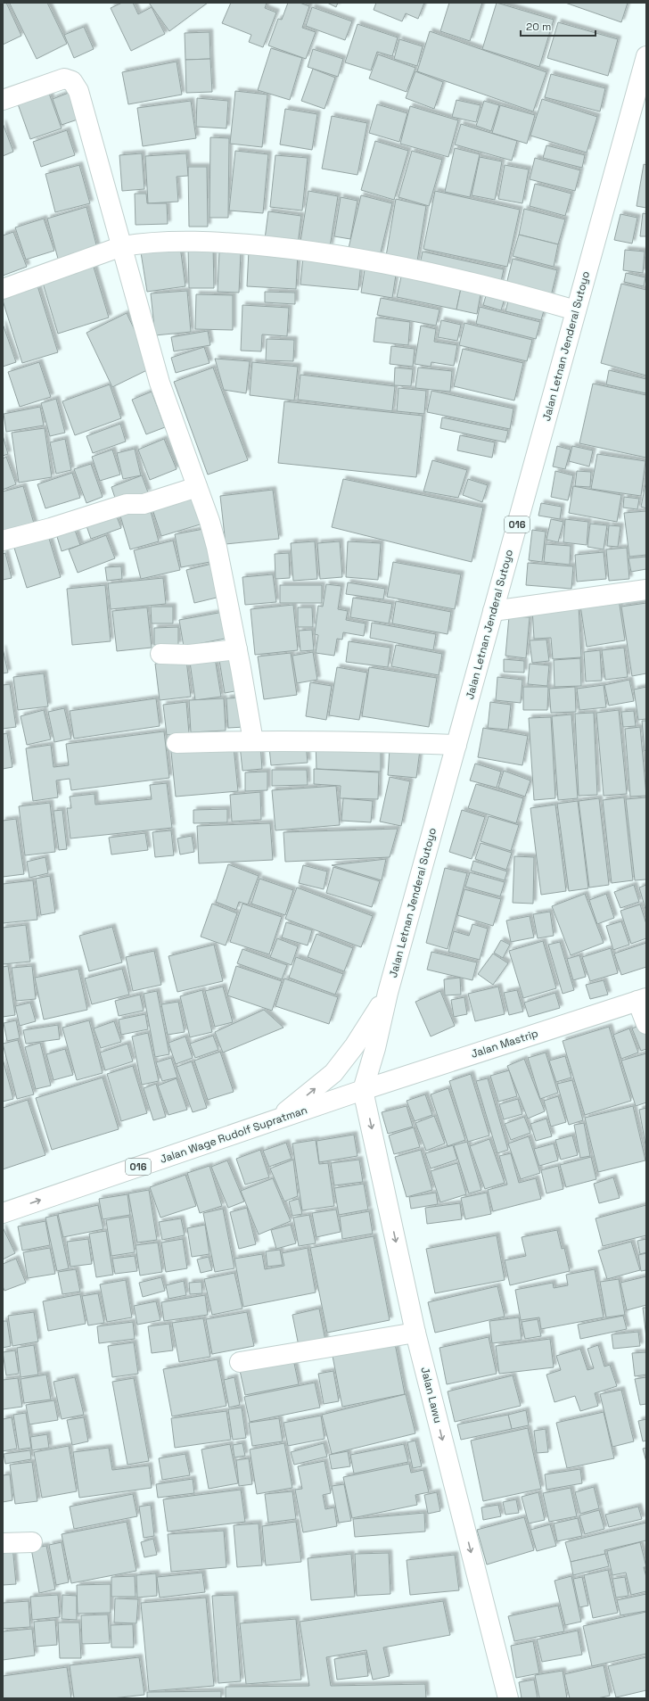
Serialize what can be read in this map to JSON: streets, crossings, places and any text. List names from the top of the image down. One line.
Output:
{"streets":{"main road":["Jalan Letnan Jenderal Sutoyo","016","Jalan Mastrip","Jalan Wage Rudolf Supratman","Jalan Lawu"]},"crossings":[["Jalan Letnan Jenderal Sutoyo","016"],["Jalan Letnan Jenderal Sutoyo","Jalan Mastrip"],["Jalan Letnan Jenderal Sutoyo","Jalan Wage Rudolf Supratman"],["Jalan Letnan Jenderal Sutoyo","Jalan Lawu"],["016","Jalan Wage Rudolf Supratman"],["Jalan Mastrip","Jalan Wage Rudolf Supratman"],["Jalan Mastrip","Jalan Lawu"],["Jalan Wage Rudolf Supratman","Jalan Lawu"]],"one_way":["Jalan Wage Rudolf Supratman","Jalan Lawu"],"scale_bar":"20 m"}
